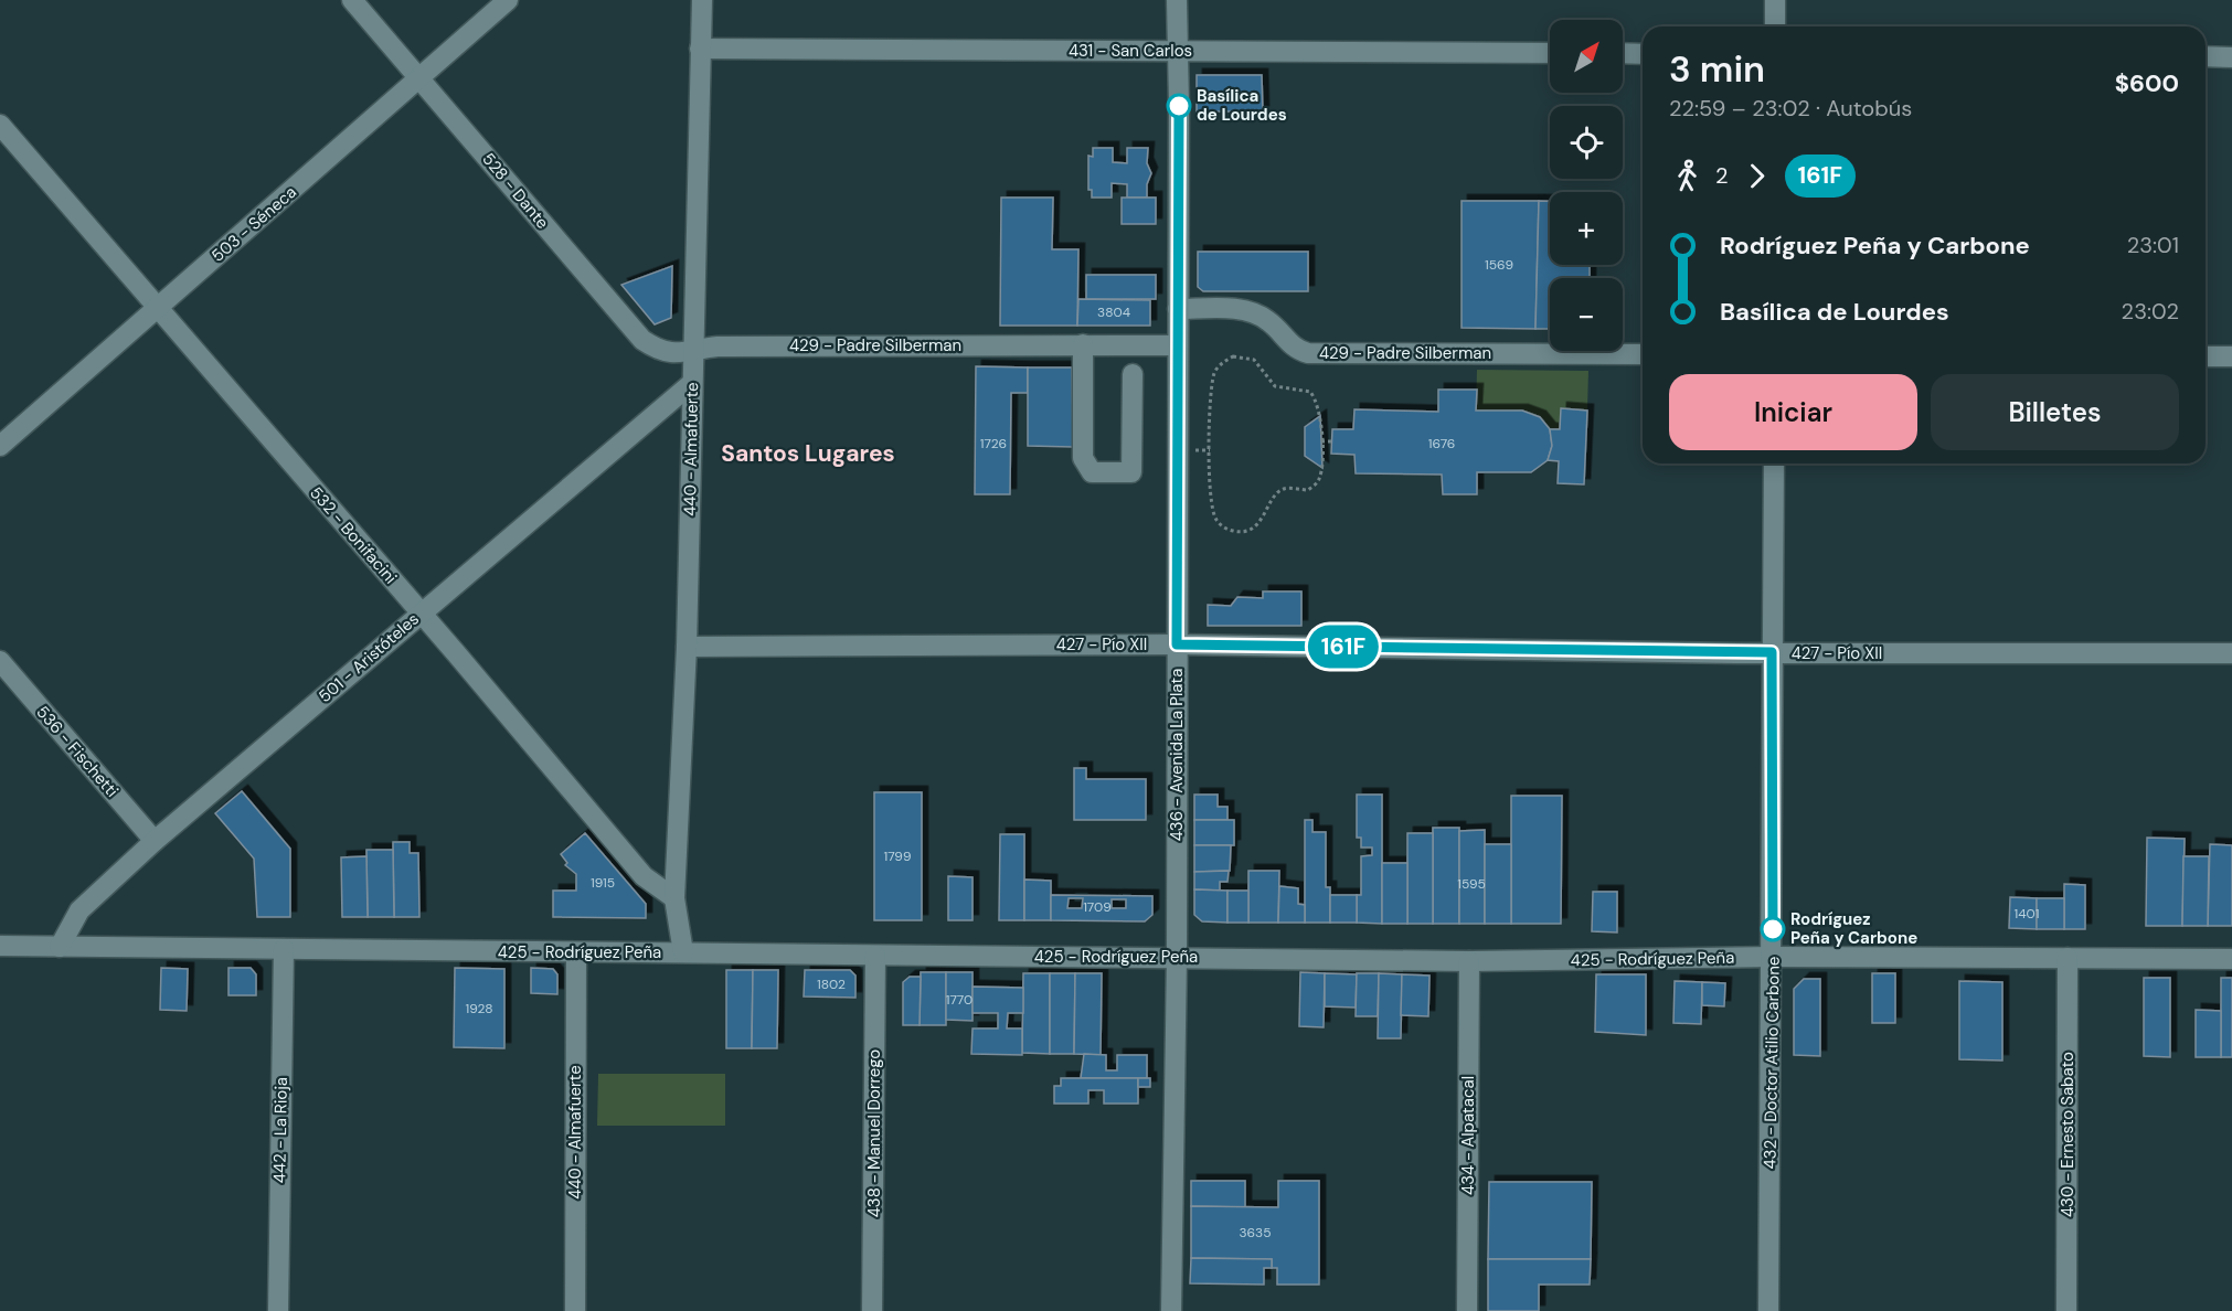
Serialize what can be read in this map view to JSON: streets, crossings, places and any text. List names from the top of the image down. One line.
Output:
{"streets":{"street":["431 - San Carlos","528 - Dante","503 - Séneca","429 - Padre Silberman","440 - Almafuerte","532 - Bonifacini","427 - Pío XII","501 - Aristóteles","536 - Fischetti","436 - Avenida La Plata","425 - Rodríguez Peña","432 - Doctor Atilio Carbone","442 - La Rioja","438 - Manuel Dorrego","430 - Ernesto Sabato","434 - Alpatacal"]},"crossings":[["431 - San Carlos","440 - Almafuerte"],["431 - San Carlos","436 - Avenida La Plata"],["528 - Dante","503 - Séneca"],["528 - Dante","429 - Padre Silberman"],["528 - Dante","440 - Almafuerte"],["503 - Séneca","532 - Bonifacini"],["429 - Padre Silberman","440 - Almafuerte"],["429 - Padre Silberman","436 - Avenida La Plata"],["440 - Almafuerte","532 - Bonifacini"],["440 - Almafuerte","427 - Pío XII"],["440 - Almafuerte","501 - Aristóteles"],["440 - Almafuerte","425 - Rodríguez Peña"],["532 - Bonifacini","501 - Aristóteles"],["427 - Pío XII","436 - Avenida La Plata"],["427 - Pío XII","432 - Doctor Atilio Carbone"],["501 - Aristóteles","536 - Fischetti"],["501 - Aristóteles","425 - Rodríguez Peña"],["436 - Avenida La Plata","425 - Rodríguez Peña"],["425 - Rodríguez Peña","432 - Doctor Atilio Carbone"],["425 - Rodríguez Peña","442 - La Rioja"],["425 - Rodríguez Peña","438 - Manuel Dorrego"],["425 - Rodríguez Peña","430 - Ernesto Sabato"],["425 - Rodríguez Peña","434 - Alpatacal"]],"districts":["Santos Lugares"],"places":["Basílica de Lourdes","Rodríguez Peña y Carbone"],"lines":["bus line 161F"],"house_numbers":["1569","3804","1726","1676","1799","1915","1595","1709","1401","1802","1770","1928","3635"],"north":"top right","page":{"on_map":"161F","map_buttons":["+","−"],"heading":["3 min","22:59 – 23:02 · Autobús","$600"],"legs":["2","161F"],"list":[{"name":"Rodríguez Peña y Carbone","value":"23:01"},{"name":"Basílica de Lourdes","value":"23:02"}],"buttons":["Iniciar","Billetes"]}}
